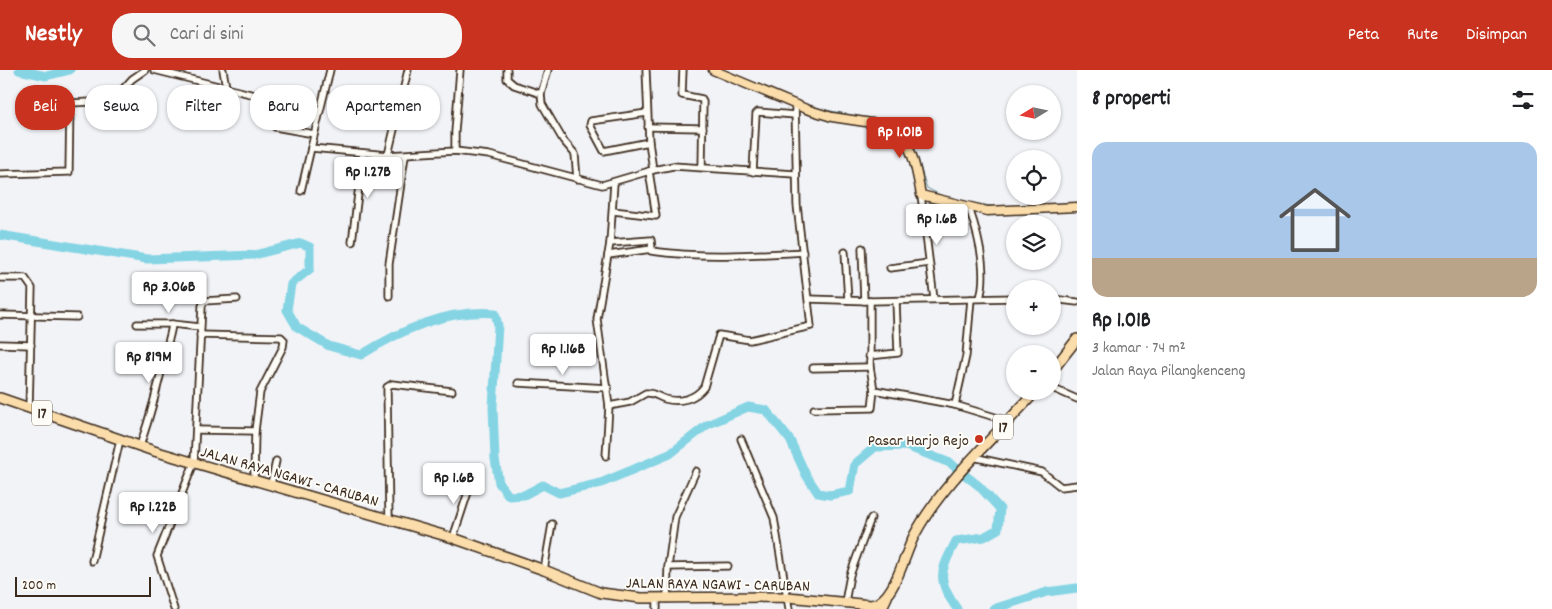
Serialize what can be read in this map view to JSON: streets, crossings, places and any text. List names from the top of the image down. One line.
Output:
{"streets":{"highway":["17","JALAN RAYA NGAWI - CARUBAN"]},"crossings":[["17","JALAN RAYA NGAWI - CARUBAN"]],"places":["Pasar Harjo Rejo"],"scale_bar":"200 m","north":"left","page":{"header":"Nestly","search":"Cari di sini","nav":["Peta","Rute","Disimpan"],"heading":"8 properti","map_buttons":["+","−"],"chip":["Beli","Sewa","Filter","Baru","Apartemen"],"price":["Rp 1.01B","Rp 1.27B","Rp 1.6B","Rp 3.06B","Rp 1.16B","Rp 819M","Rp 1.6B","Rp 1.22B"],"list":[{"name":"Rp 1.01B","note":"3 kamar · 74 m² · Jalan Raya Pilangkenceng"}],"scale":"200 m"}}
